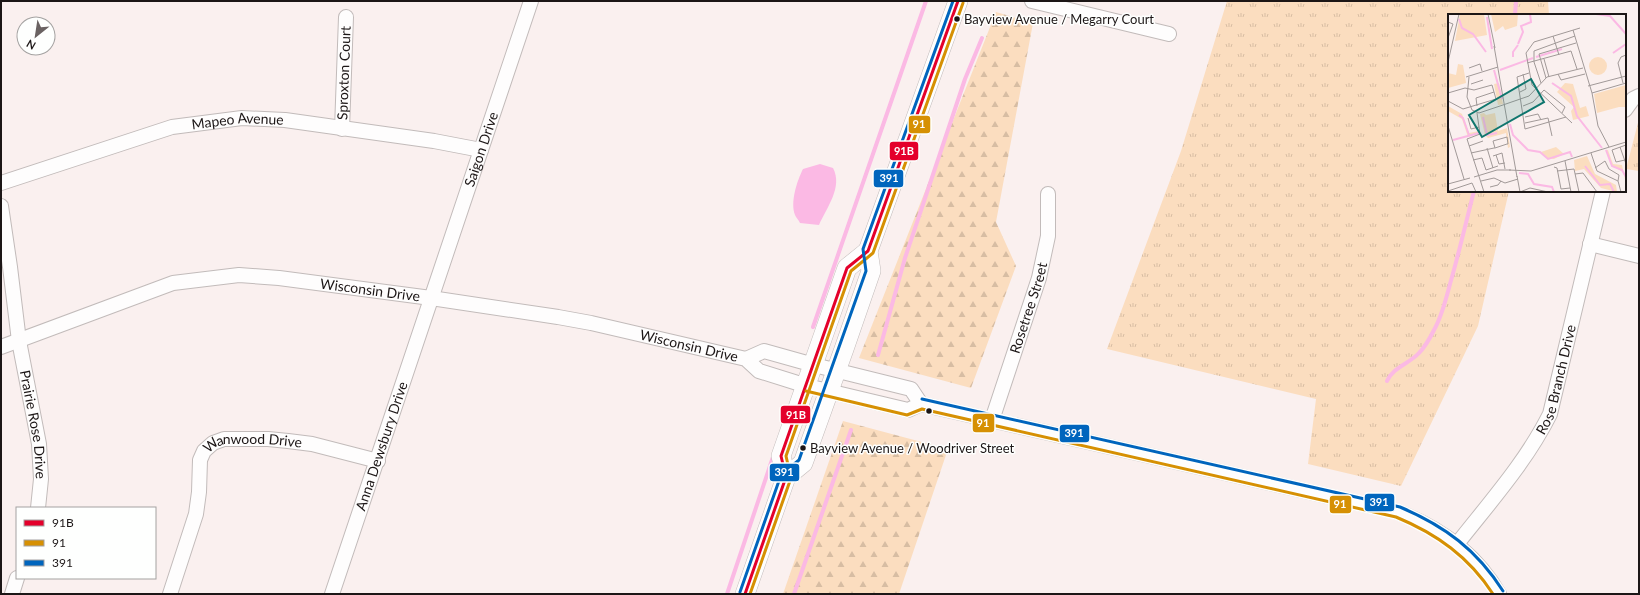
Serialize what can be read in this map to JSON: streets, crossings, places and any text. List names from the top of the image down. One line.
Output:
{"streets":{"street":["Sproxton Court","Mapeo Avenue","Saigon Drive","Wisconsin Drive","Rosetree Street","Rose Branch Drive","Prairie Rose Drive","Anna Dewsbury Drive","Wanwood Drive"]},"crossings":[["Sproxton Court","Mapeo Avenue"],["Mapeo Avenue","Saigon Drive"],["Saigon Drive","Wisconsin Drive"],["Saigon Drive","Anna Dewsbury Drive"],["Wisconsin Drive","Prairie Rose Drive"],["Wisconsin Drive","Anna Dewsbury Drive"],["Anna Dewsbury Drive","Wanwood Drive"]],"places":["Bayview Avenue / Megarry Court","Bayview Avenue / Woodriver Street"],"lines":["transit line 91B","transit line 391","transit line 91"],"legend":["91B","91","391"],"north":"bottom left"}
